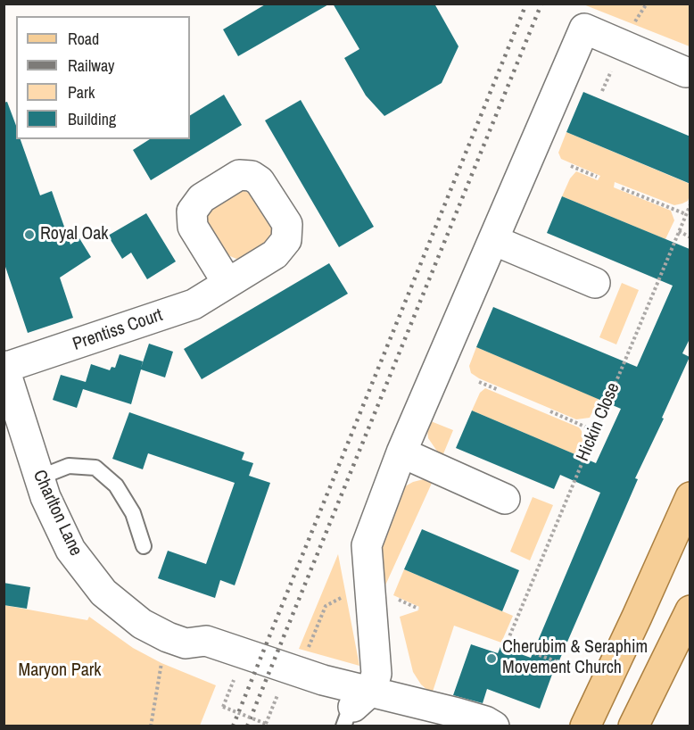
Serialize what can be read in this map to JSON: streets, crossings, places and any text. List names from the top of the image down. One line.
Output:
{"streets":{"street":["Prentiss Court","Charlton Lane"],"path":["Hickin Close"]},"crossings":[["Prentiss Court","Charlton Lane"]],"parks":["Maryon Park"],"places":["Royal Oak","Cherubim & Seraphim Movement Church"],"legend":["Road","Railway","Park","Building"]}
